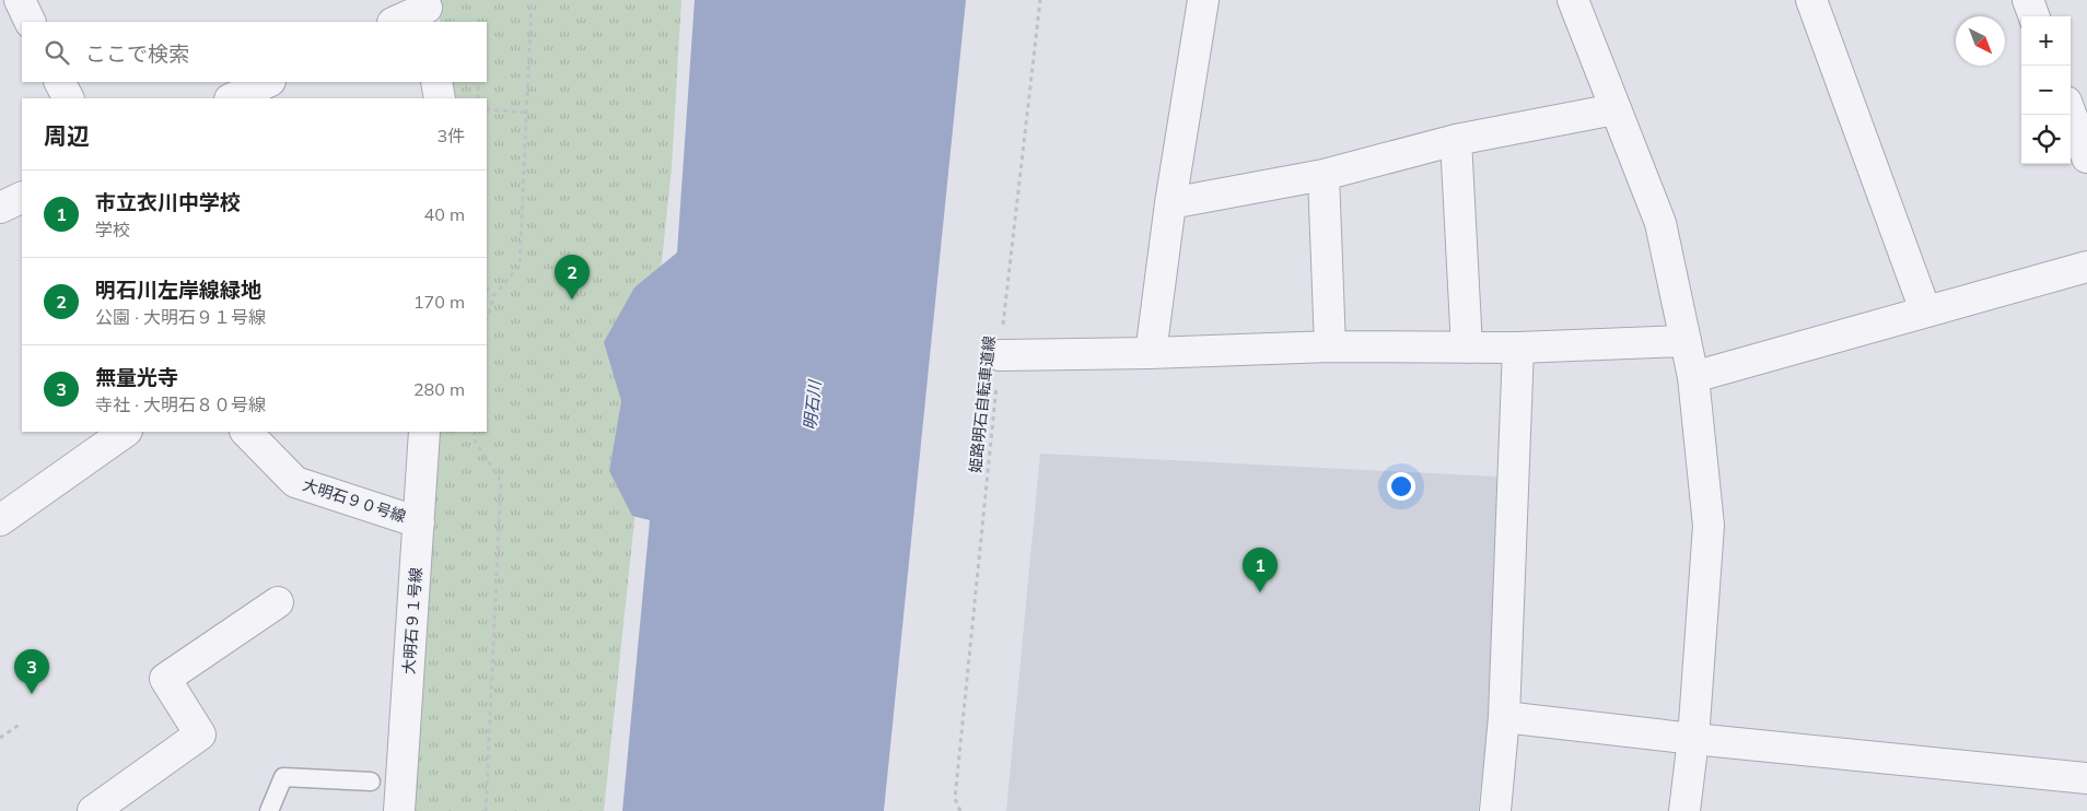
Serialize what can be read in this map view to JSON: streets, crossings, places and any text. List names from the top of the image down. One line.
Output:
{"streets":{"street":["大明石９０号線","大明石９１号線"],"path":["姫路明石自転車道線"]},"crossings":[["大明石９０号線","大明石９１号線"]],"water":["明石川"],"north":"bottom right","page":{"map_buttons":["+","−"],"search":"ここで検索","heading":["周辺","3件"],"list":[{"mark":"1","name":"市立衣川中学校","note":"学校","value":"40 m"},{"mark":"2","name":"明石川左岸線緑地","note":"公園 · 大明石９１号線","value":"170 m"},{"mark":"3","name":"無量光寺","note":"寺社 · 大明石８０号線","value":"280 m"}],"pins":["2","1","3"]}}
